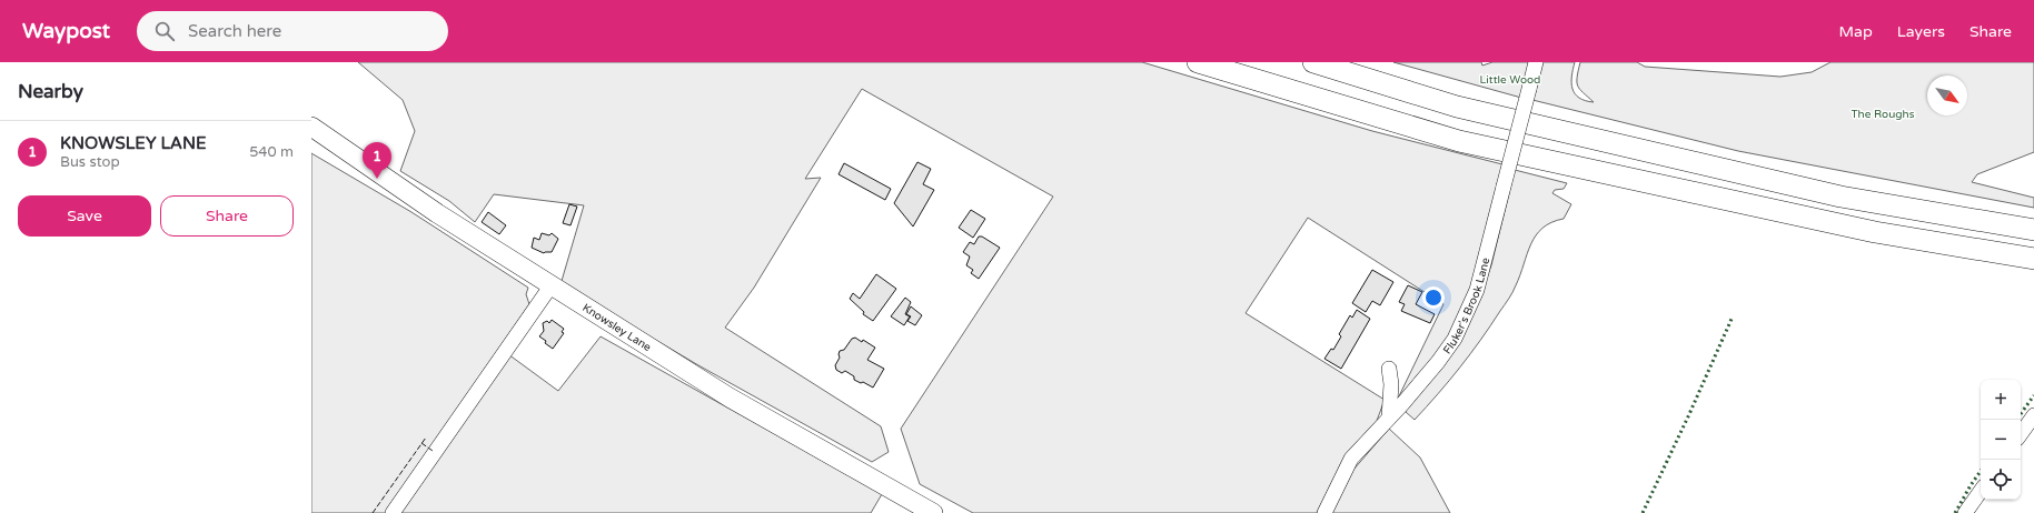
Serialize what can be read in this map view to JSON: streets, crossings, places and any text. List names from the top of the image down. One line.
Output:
{"streets":{"main road":["Knowsley Lane"],"street":["Fluker's Brook Lane"]},"parks":["Little Wood","The Roughs"],"north":"bottom right","page":{"header":"Waypost","search":"Search here","nav":["Map","Layers","Share"],"heading":"Nearby","list":[{"mark":"1","name":"KNOWSLEY LANE","note":"Bus stop","value":"540 m"}],"pins":"1","buttons":["Save","Share"],"map_buttons":["+","−"]}}
